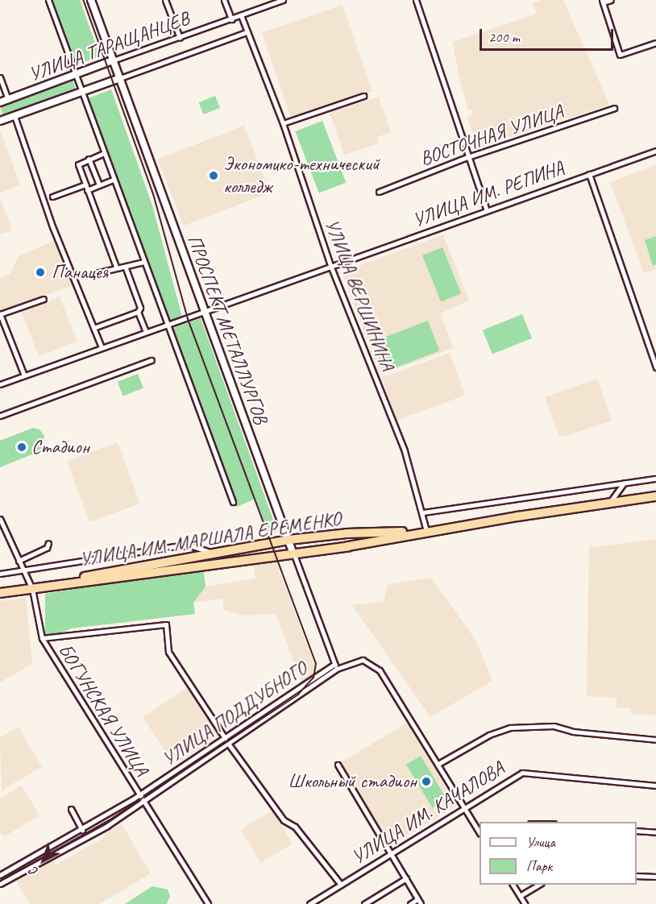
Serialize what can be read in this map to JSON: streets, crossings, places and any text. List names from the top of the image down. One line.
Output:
{"streets":{"highway":["УЛИЦА ИМ. МАРШАЛА ЕРЕМЕНКО"],"main road":["УЛИЦА ТАРАЩАНЦЕВ","ПРОСПЕКТ МЕТАЛЛУРГОВ"],"street":["ВОСТОЧНАЯ УЛИЦА","УЛИЦА ИМ. РЕПИНА","УЛИЦА ВЕРШИНИНА","БОГУНСКАЯ УЛИЦА","УЛИЦА ПОДДУБНОГО","УЛИЦА ИМ. КАЧАЛОВА"]},"crossings":[["УЛИЦА ТАРАЩАНЦЕВ","УЛИЦА ВЕРШИНИНА"],["УЛИЦА ТАРАЩАНЦЕВ","ПРОСПЕКТ МЕТАЛЛУРГОВ"],["УЛИЦА ИМ. РЕПИНА","УЛИЦА ВЕРШИНИНА"],["УЛИЦА ИМ. РЕПИНА","ПРОСПЕКТ МЕТАЛЛУРГОВ"],["УЛИЦА ВЕРШИНИНА","УЛИЦА ИМ. МАРШАЛА ЕРЕМЕНКО"],["ПРОСПЕКТ МЕТАЛЛУРГОВ","УЛИЦА ИМ. МАРШАЛА ЕРЕМЕНКО"],["ПРОСПЕКТ МЕТАЛЛУРГОВ","УЛИЦА ПОДДУБНОГО"],["УЛИЦА ИМ. МАРШАЛА ЕРЕМЕНКО","БОГУНСКАЯ УЛИЦА"],["БОГУНСКАЯ УЛИЦА","УЛИЦА ПОДДУБНОГО"],["УЛИЦА ПОДДУБНОГО","УЛИЦА ИМ. КАЧАЛОВА"]],"places":["Экономико-технический колледж","Панацея","Стадион","Школьный стадион"],"legend":["Улица","Парк"],"scale_bar":"200 m","north":"bottom left"}
